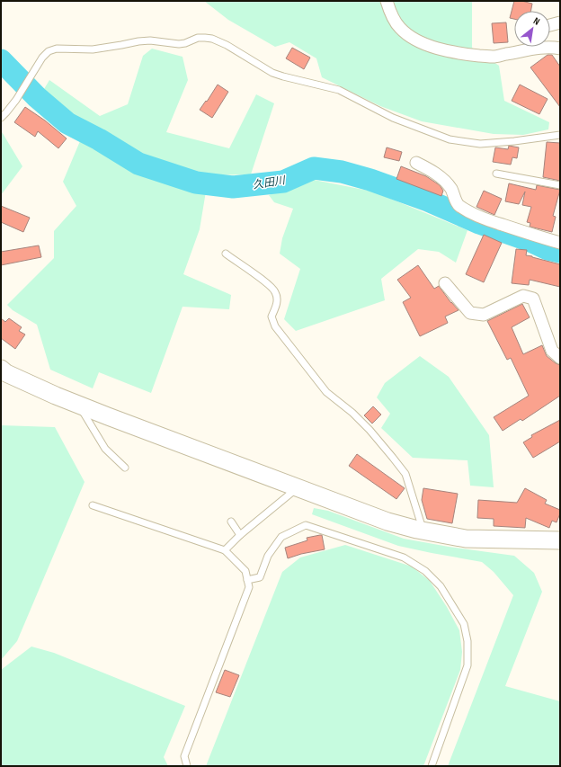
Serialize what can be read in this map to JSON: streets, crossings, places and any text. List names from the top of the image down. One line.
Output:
{"water":["久田川"],"north":"top right"}
